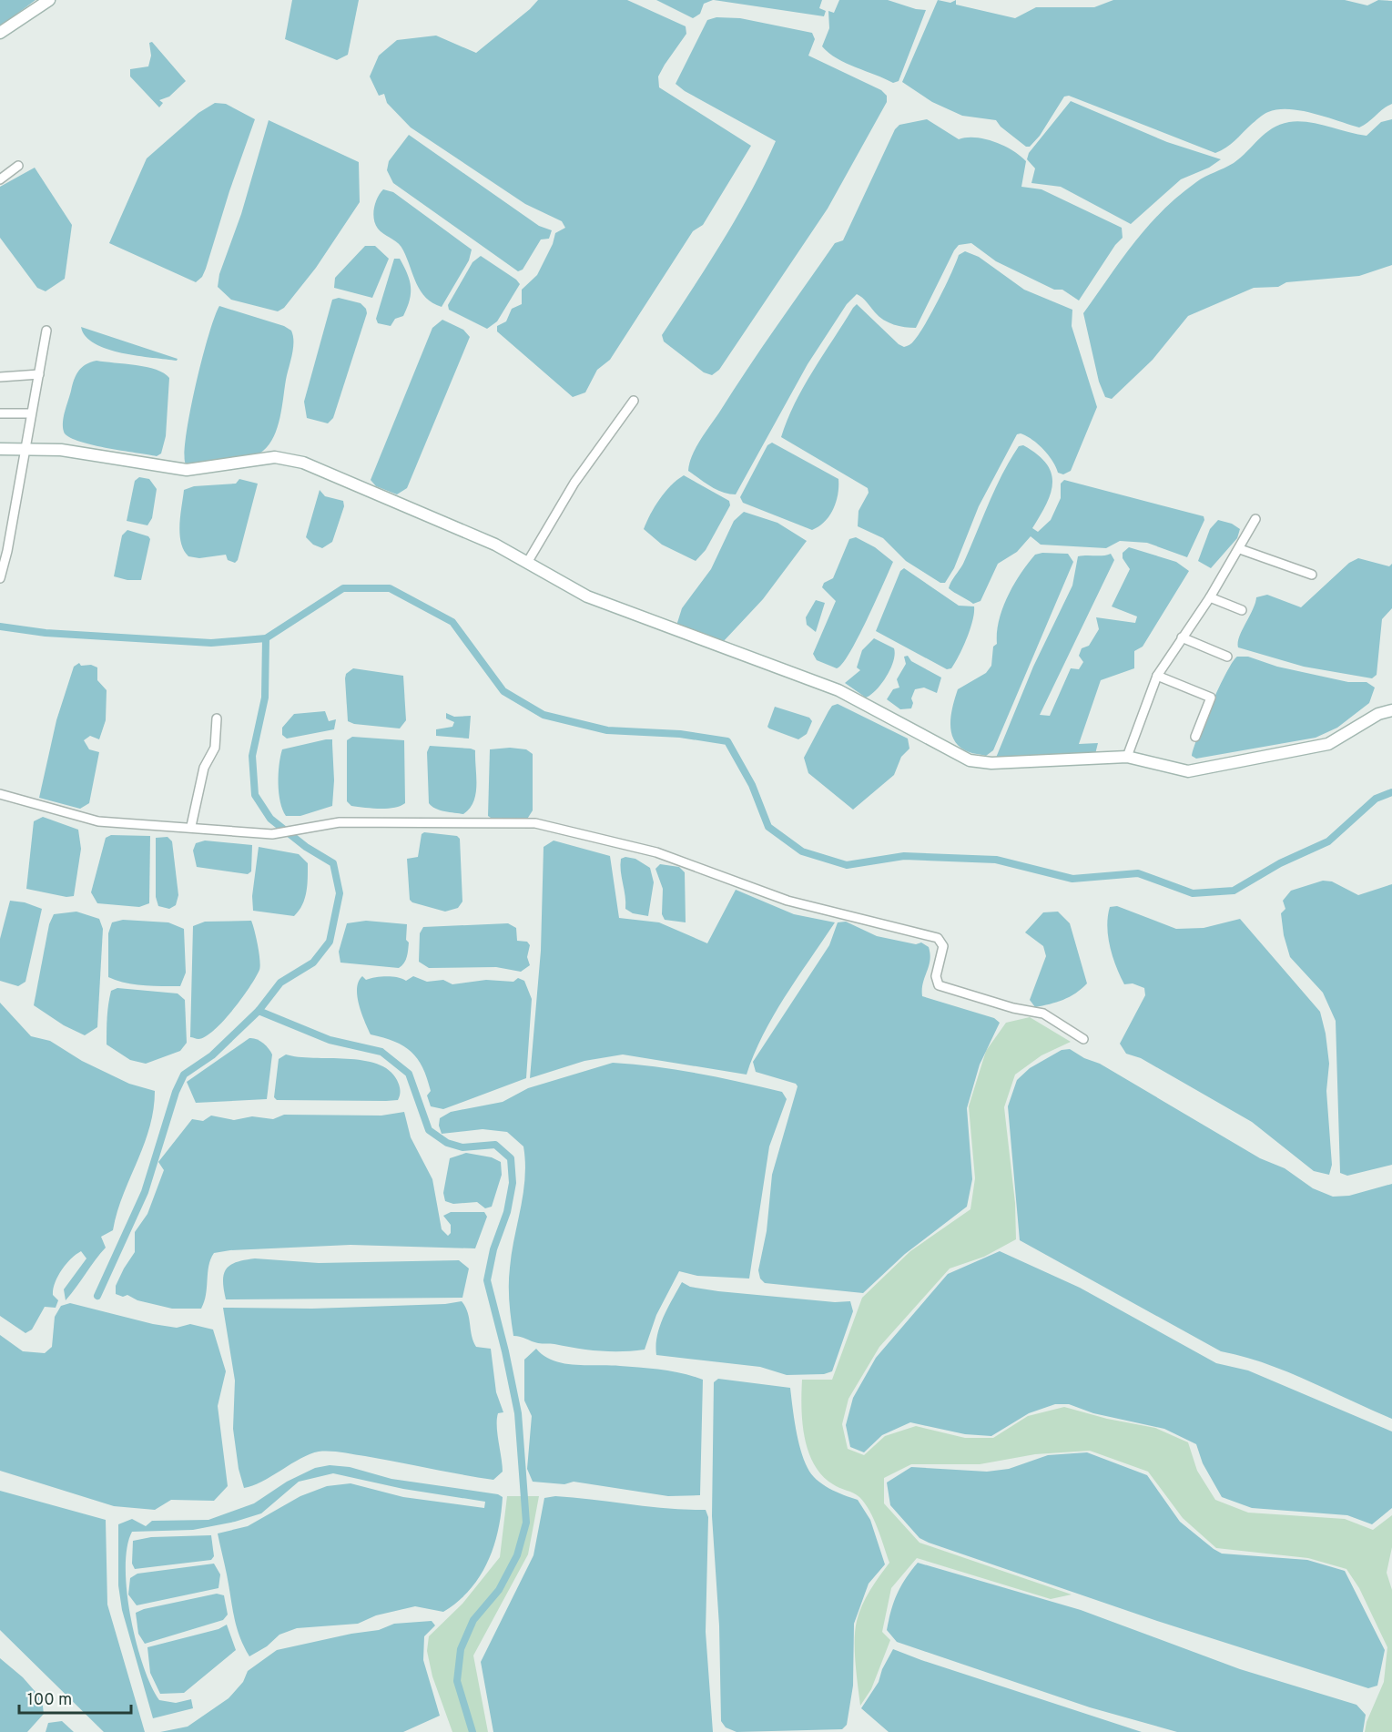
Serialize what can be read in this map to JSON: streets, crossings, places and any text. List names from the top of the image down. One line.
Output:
{"scale_bar":"100 m"}
